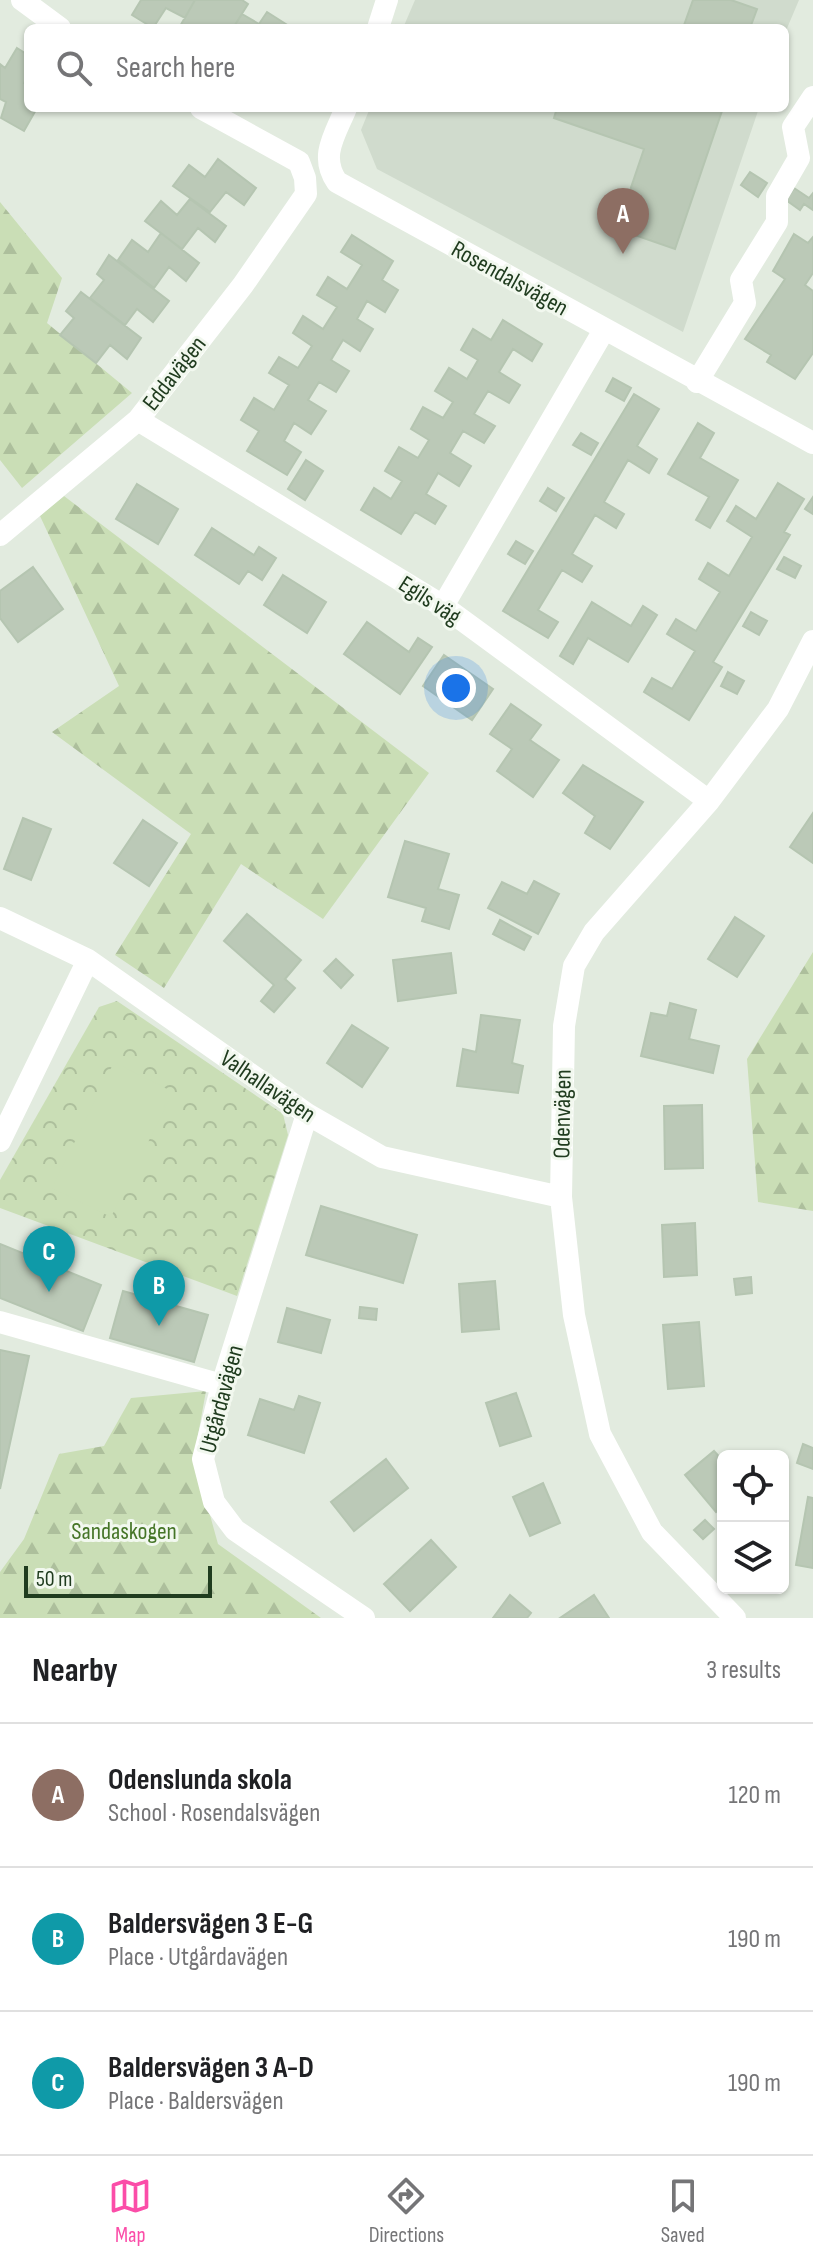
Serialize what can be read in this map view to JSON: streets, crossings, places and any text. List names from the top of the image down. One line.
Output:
{"streets":{"street":["Rosendalsvägen","Eddavägen","Egils väg","Valhallavägen","Odenvägen","Utgårdavägen"]},"crossings":[["Eddavägen","Egils väg"],["Egils väg","Odenvägen"],["Valhallavägen","Odenvägen"],["Valhallavägen","Utgårdavägen"]],"parks":["Sandaskogen"],"scale_bar":"50 m","page":{"search":"Search here","pins":["A","C","B"],"scale":"50 m","heading":["Nearby","3 results"],"list":[{"mark":"A","name":"Odenslunda skola","note":"School · Rosendalsvägen","value":"120 m"},{"mark":"B","name":"Baldersvägen 3 E-G","note":"Place · Utgårdavägen","value":"190 m"},{"mark":"C","name":"Baldersvägen 3 A-D","note":"Place · Baldersvägen","value":"190 m"}],"nav":["Map","Directions","Saved"]}}
